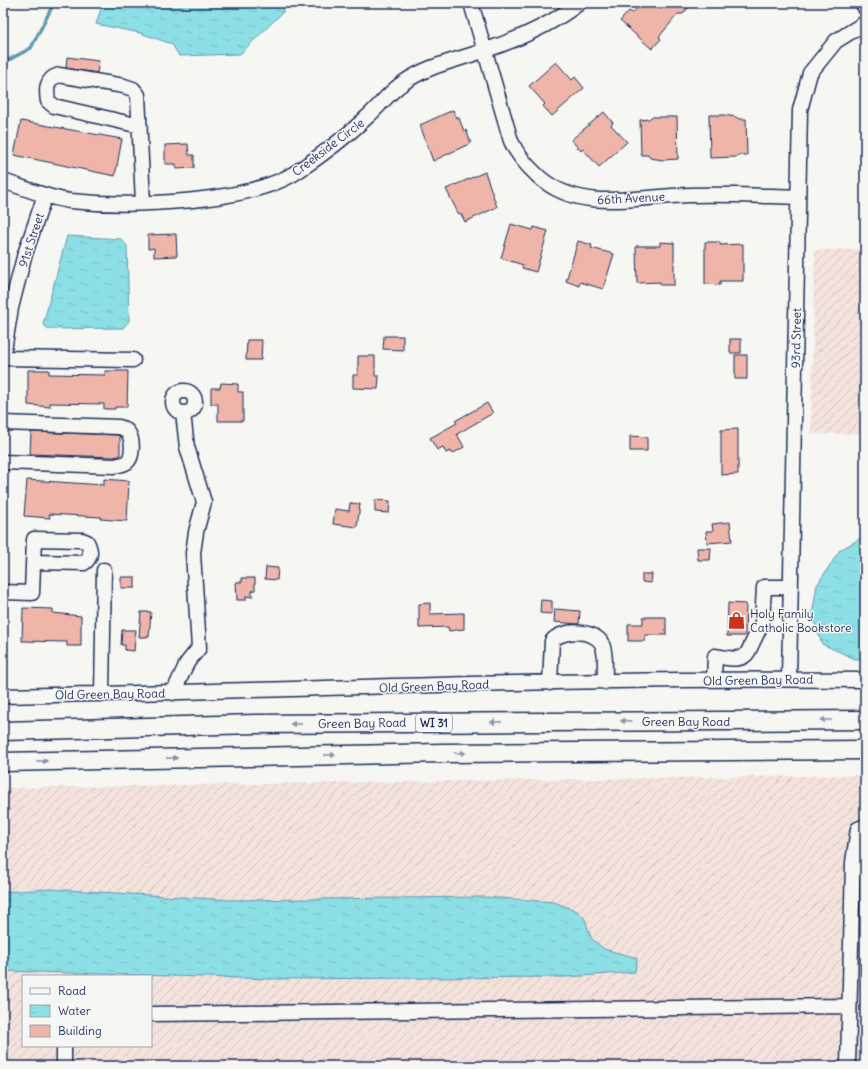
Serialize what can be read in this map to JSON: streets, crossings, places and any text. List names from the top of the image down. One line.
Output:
{"streets":{"main road":["Green Bay Road","WI 31"],"street":["Creekside Circle","66th Avenue","91st Street","93rd Street","Old Green Bay Road"]},"crossings":[["Creekside Circle","66th Avenue"],["Creekside Circle","91st Street"],["66th Avenue","93rd Street"],["93rd Street","Old Green Bay Road"]],"places":{"shop":["Holy Family Catholic Bookstore"]},"legend":["Road","Water","Building"]}
